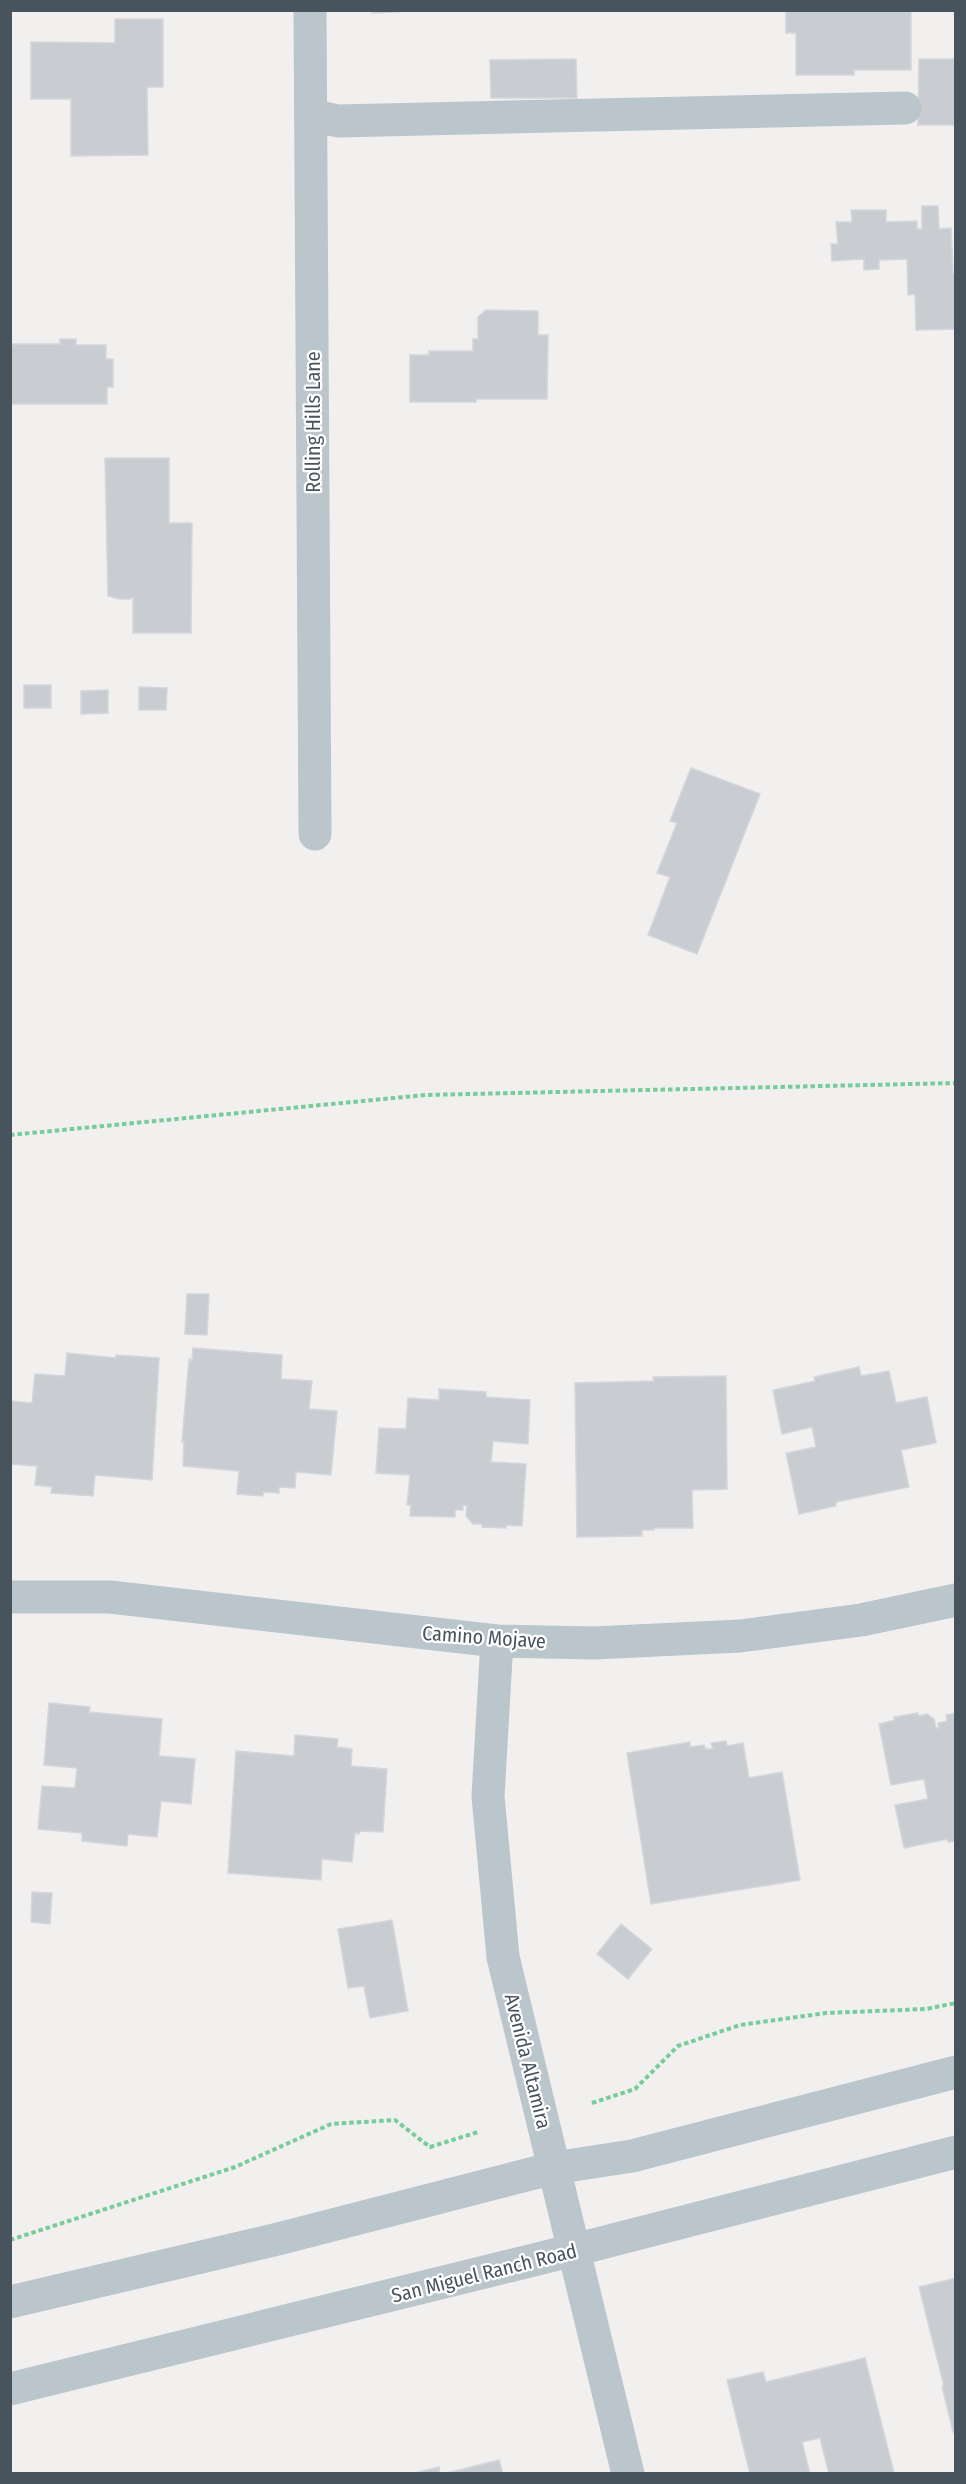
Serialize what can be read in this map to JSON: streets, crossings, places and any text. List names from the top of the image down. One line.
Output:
{"streets":{"street":["Rolling Hills Lane","Camino Mojave","Avenida Altamira","San Miguel Ranch Road"]},"crossings":[["Camino Mojave","Avenida Altamira"],["Avenida Altamira","San Miguel Ranch Road"]]}
